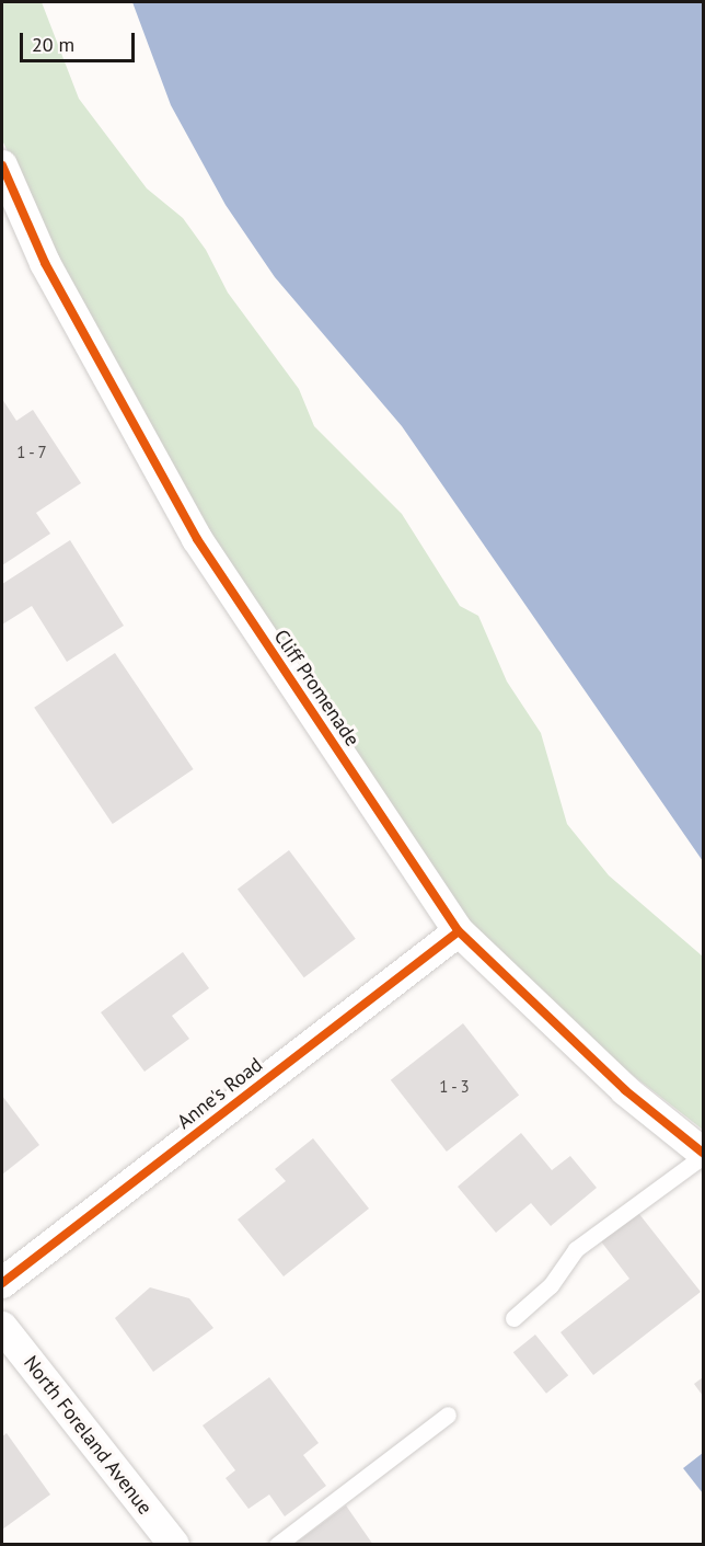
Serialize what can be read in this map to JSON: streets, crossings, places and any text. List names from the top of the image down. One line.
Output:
{"streets":{"street":["Cliff Promenade","Anne's Road","North Foreland Avenue"]},"crossings":[["Cliff Promenade","Anne's Road"]],"house_numbers":["1 - 7","1 - 3"],"scale_bar":"20 m"}
